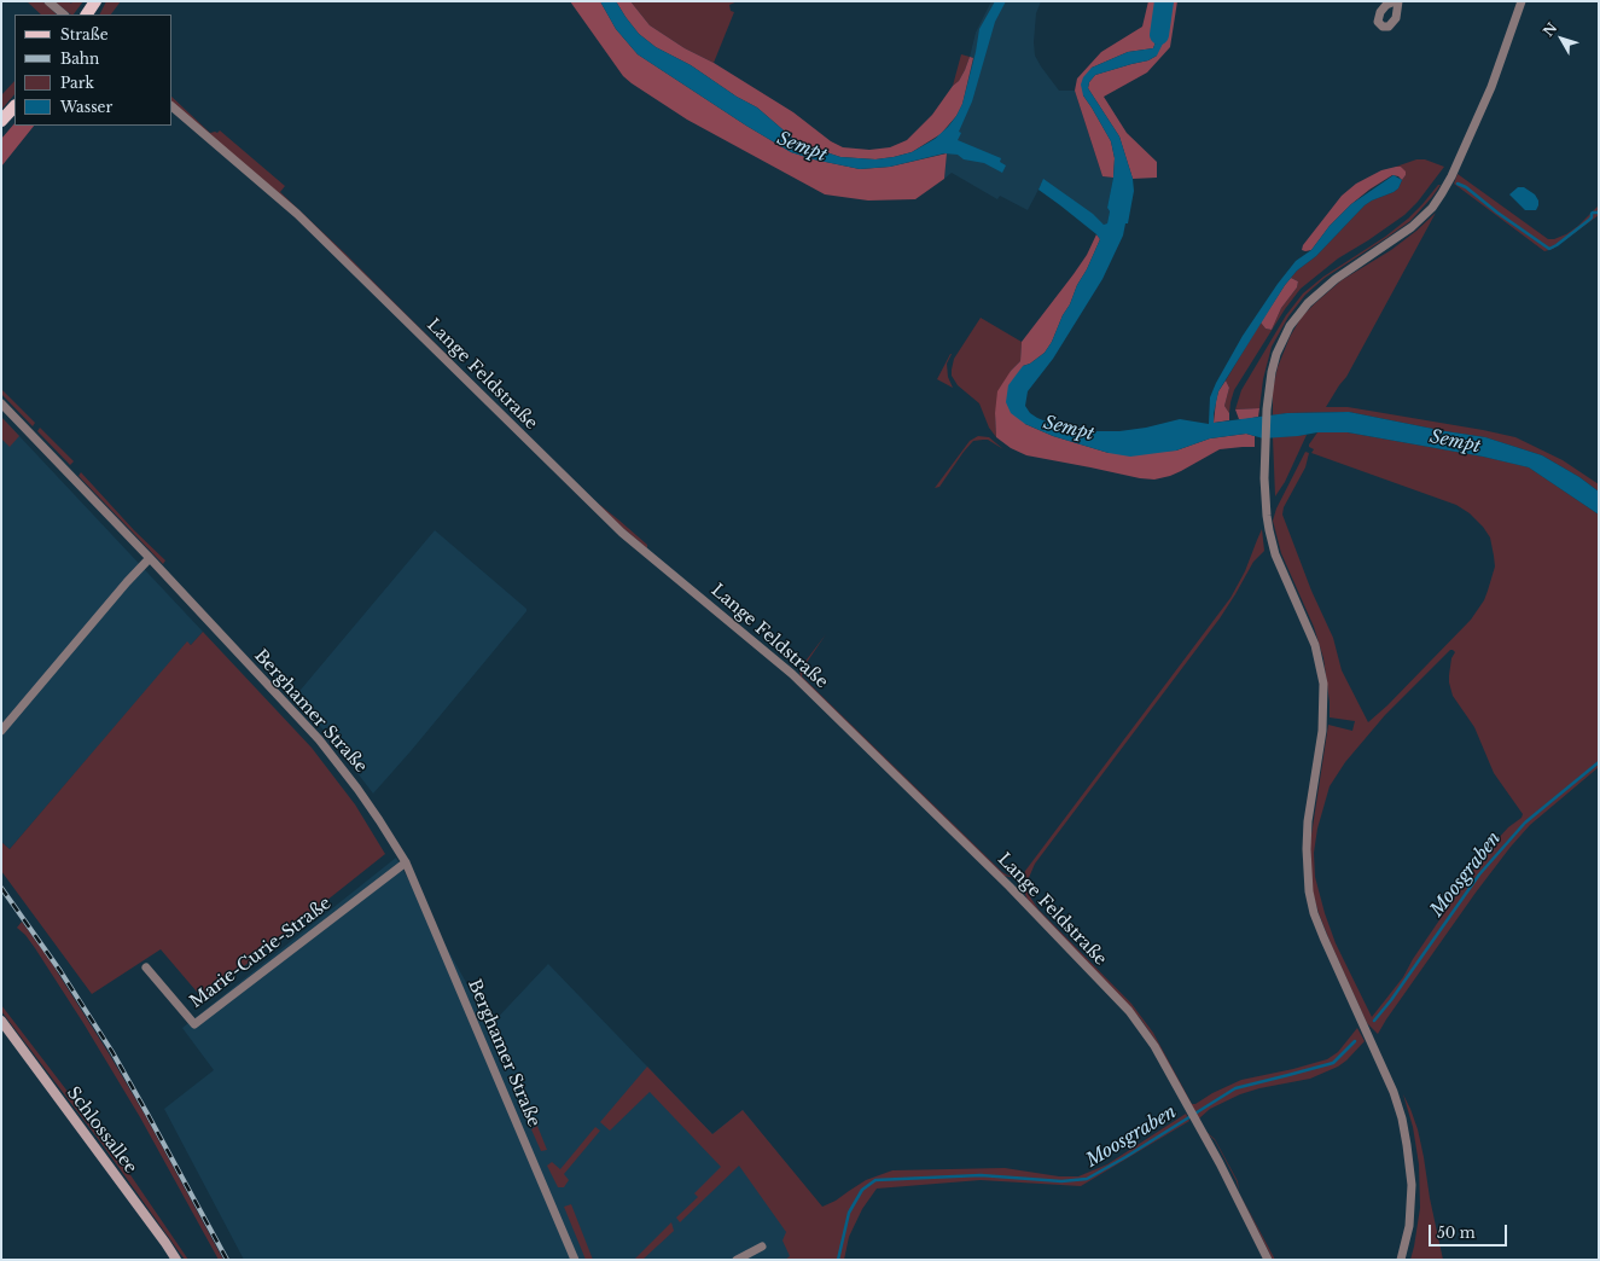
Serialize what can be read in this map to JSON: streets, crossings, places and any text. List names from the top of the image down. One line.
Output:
{"streets":{"main road":["Schlossallee"],"street":["Lange Feldstraße","Berghamer Straße","Marie-Curie-Straße"]},"crossings":[["Berghamer Straße","Marie-Curie-Straße"]],"water":["Sempt","Moosgraben"],"legend":["Straße","Bahn","Park","Wasser"],"scale_bar":"50 m","north":"top left"}
